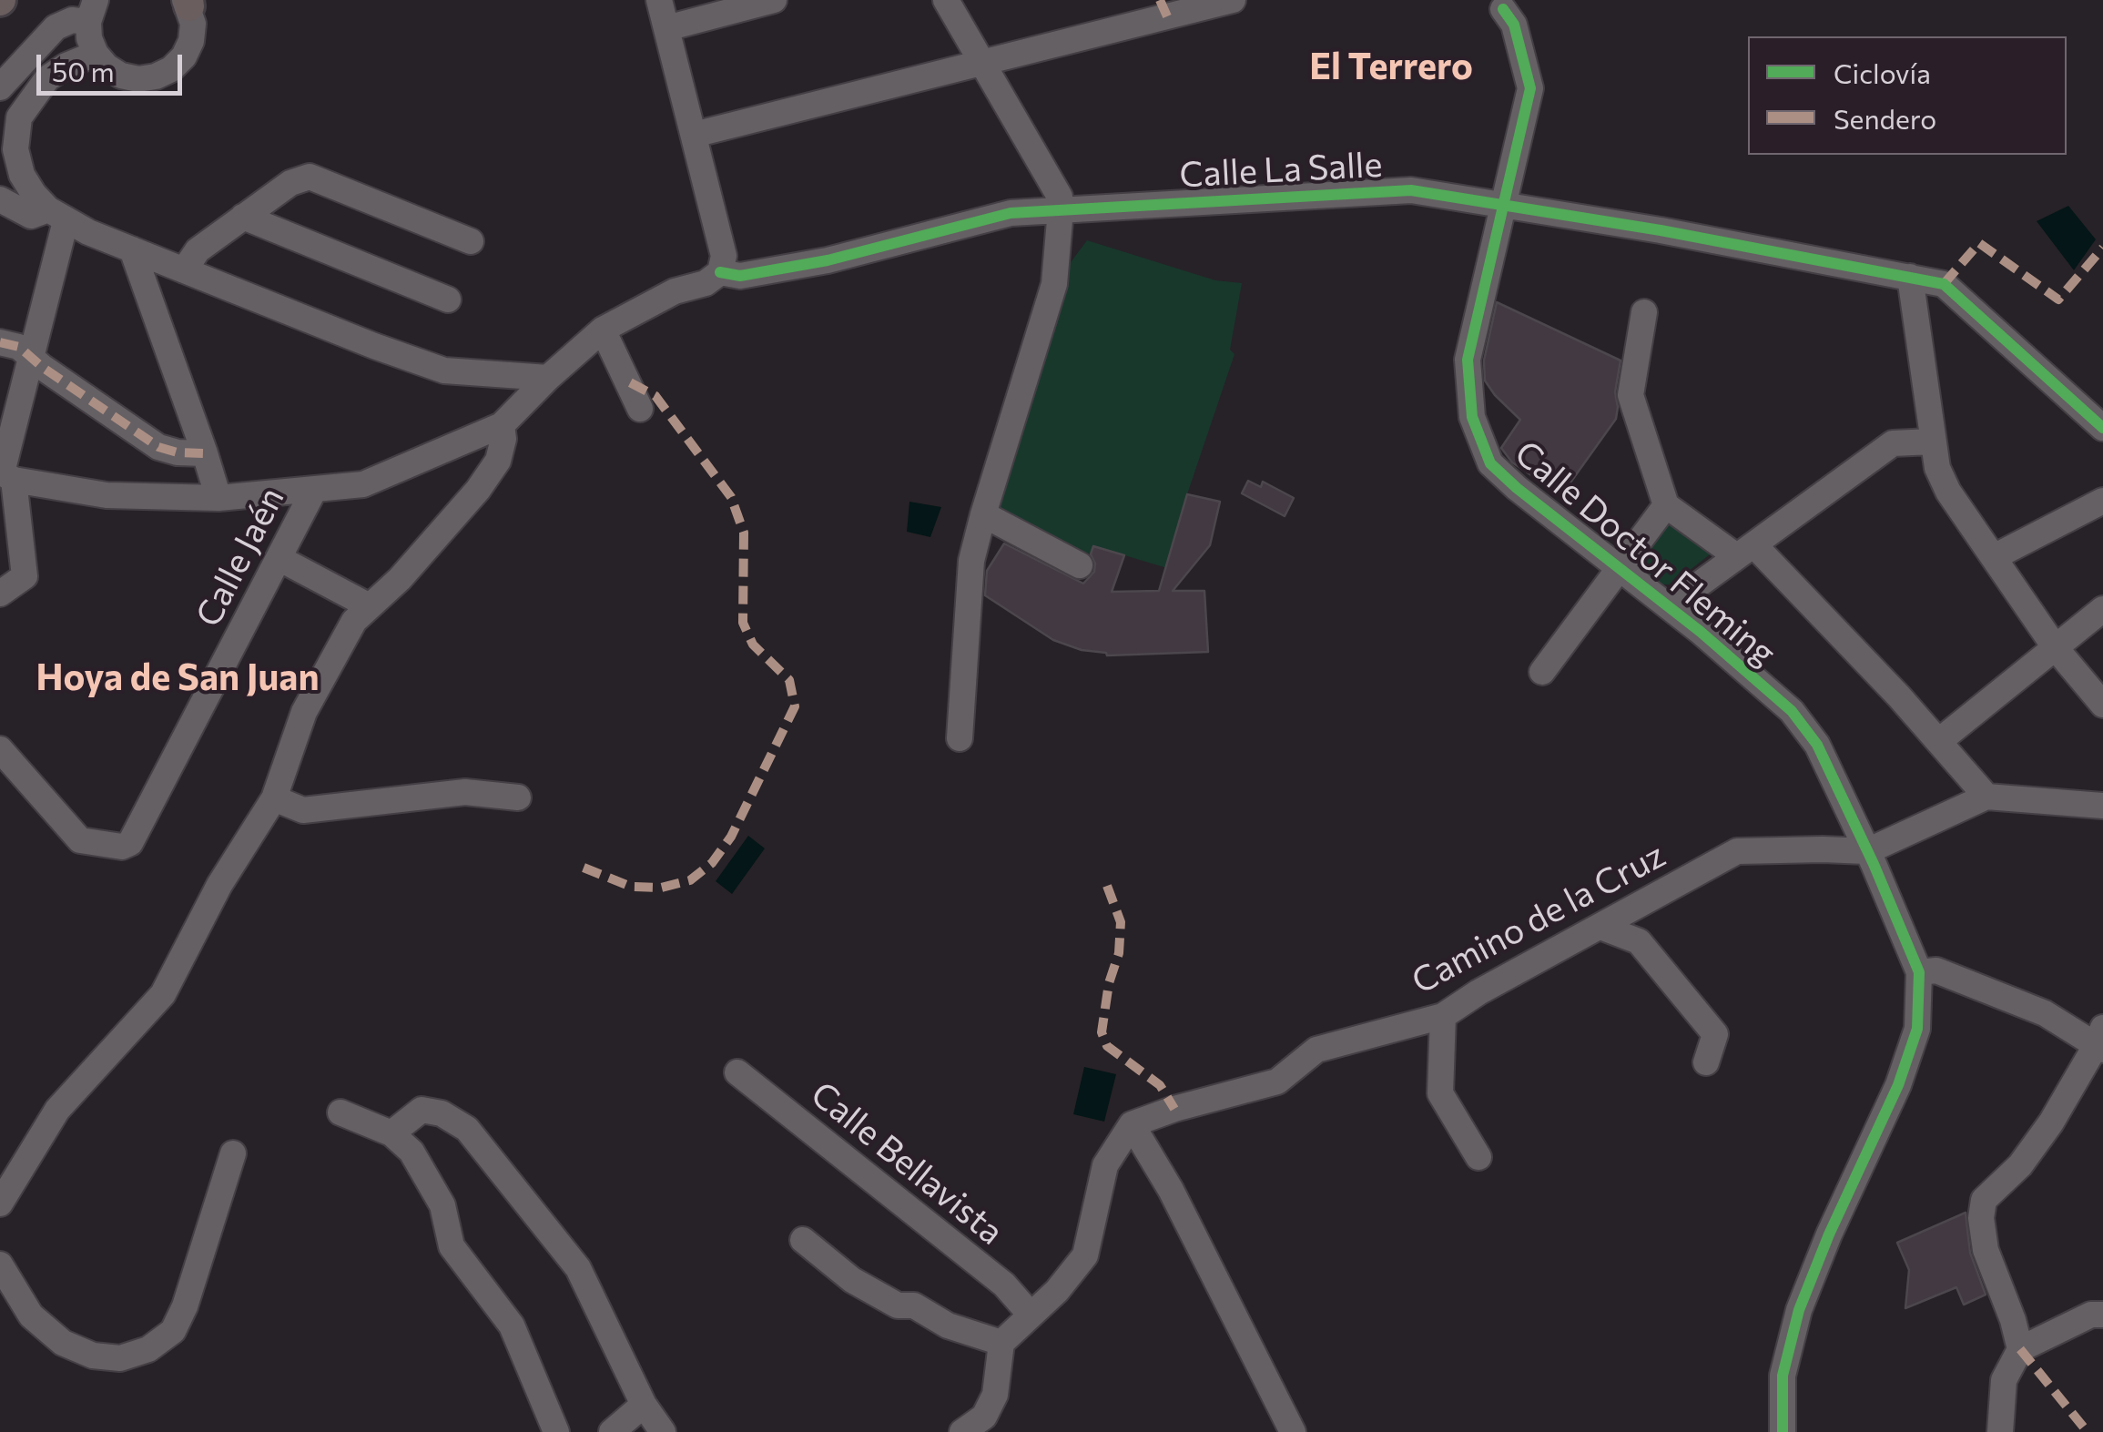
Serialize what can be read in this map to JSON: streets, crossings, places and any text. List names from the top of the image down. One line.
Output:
{"streets":{"street":["Calle La Salle","Calle Doctor Fleming","Calle Jaén","Camino de la Cruz","Calle Bellavista"]},"crossings":[["Calle La Salle","Calle Doctor Fleming"],["Calle Doctor Fleming","Camino de la Cruz"]],"districts":["El Terrero","Hoya de San Juan"],"legend":["Ciclovía","Sendero"],"scale_bar":"50 m"}
